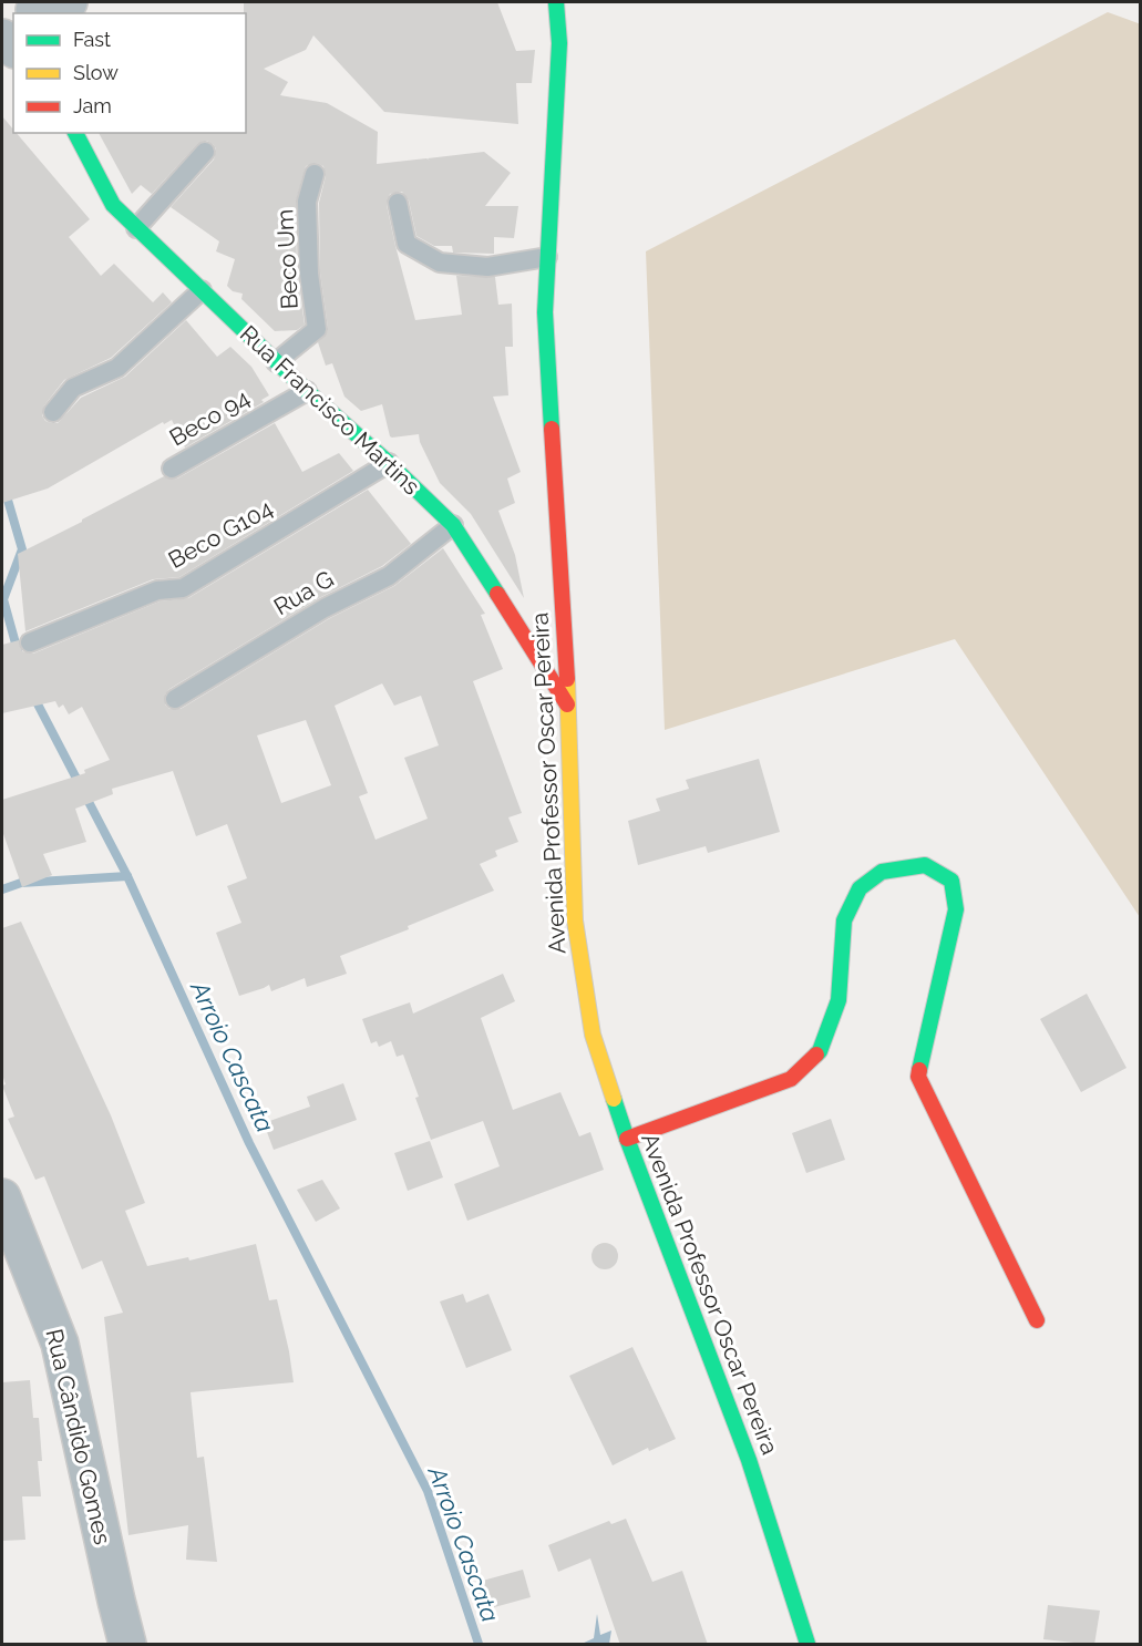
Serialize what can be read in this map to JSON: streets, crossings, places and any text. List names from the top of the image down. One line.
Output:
{"streets":{"street":["Rua Francisco Martins","Avenida Professor Oscar Pereira","Rua Cândido Gomes"],"lane":["Beco Um","Beco 94","Beco G104","Rua G"]},"crossings":[["Beco Um","Rua Francisco Martins"],["Rua Francisco Martins","Beco 94"],["Rua Francisco Martins","Beco G104"],["Rua Francisco Martins","Rua G"],["Rua Francisco Martins","Avenida Professor Oscar Pereira"]],"water":["Arroio Cascata"],"legend":["Fast","Slow","Jam"]}
